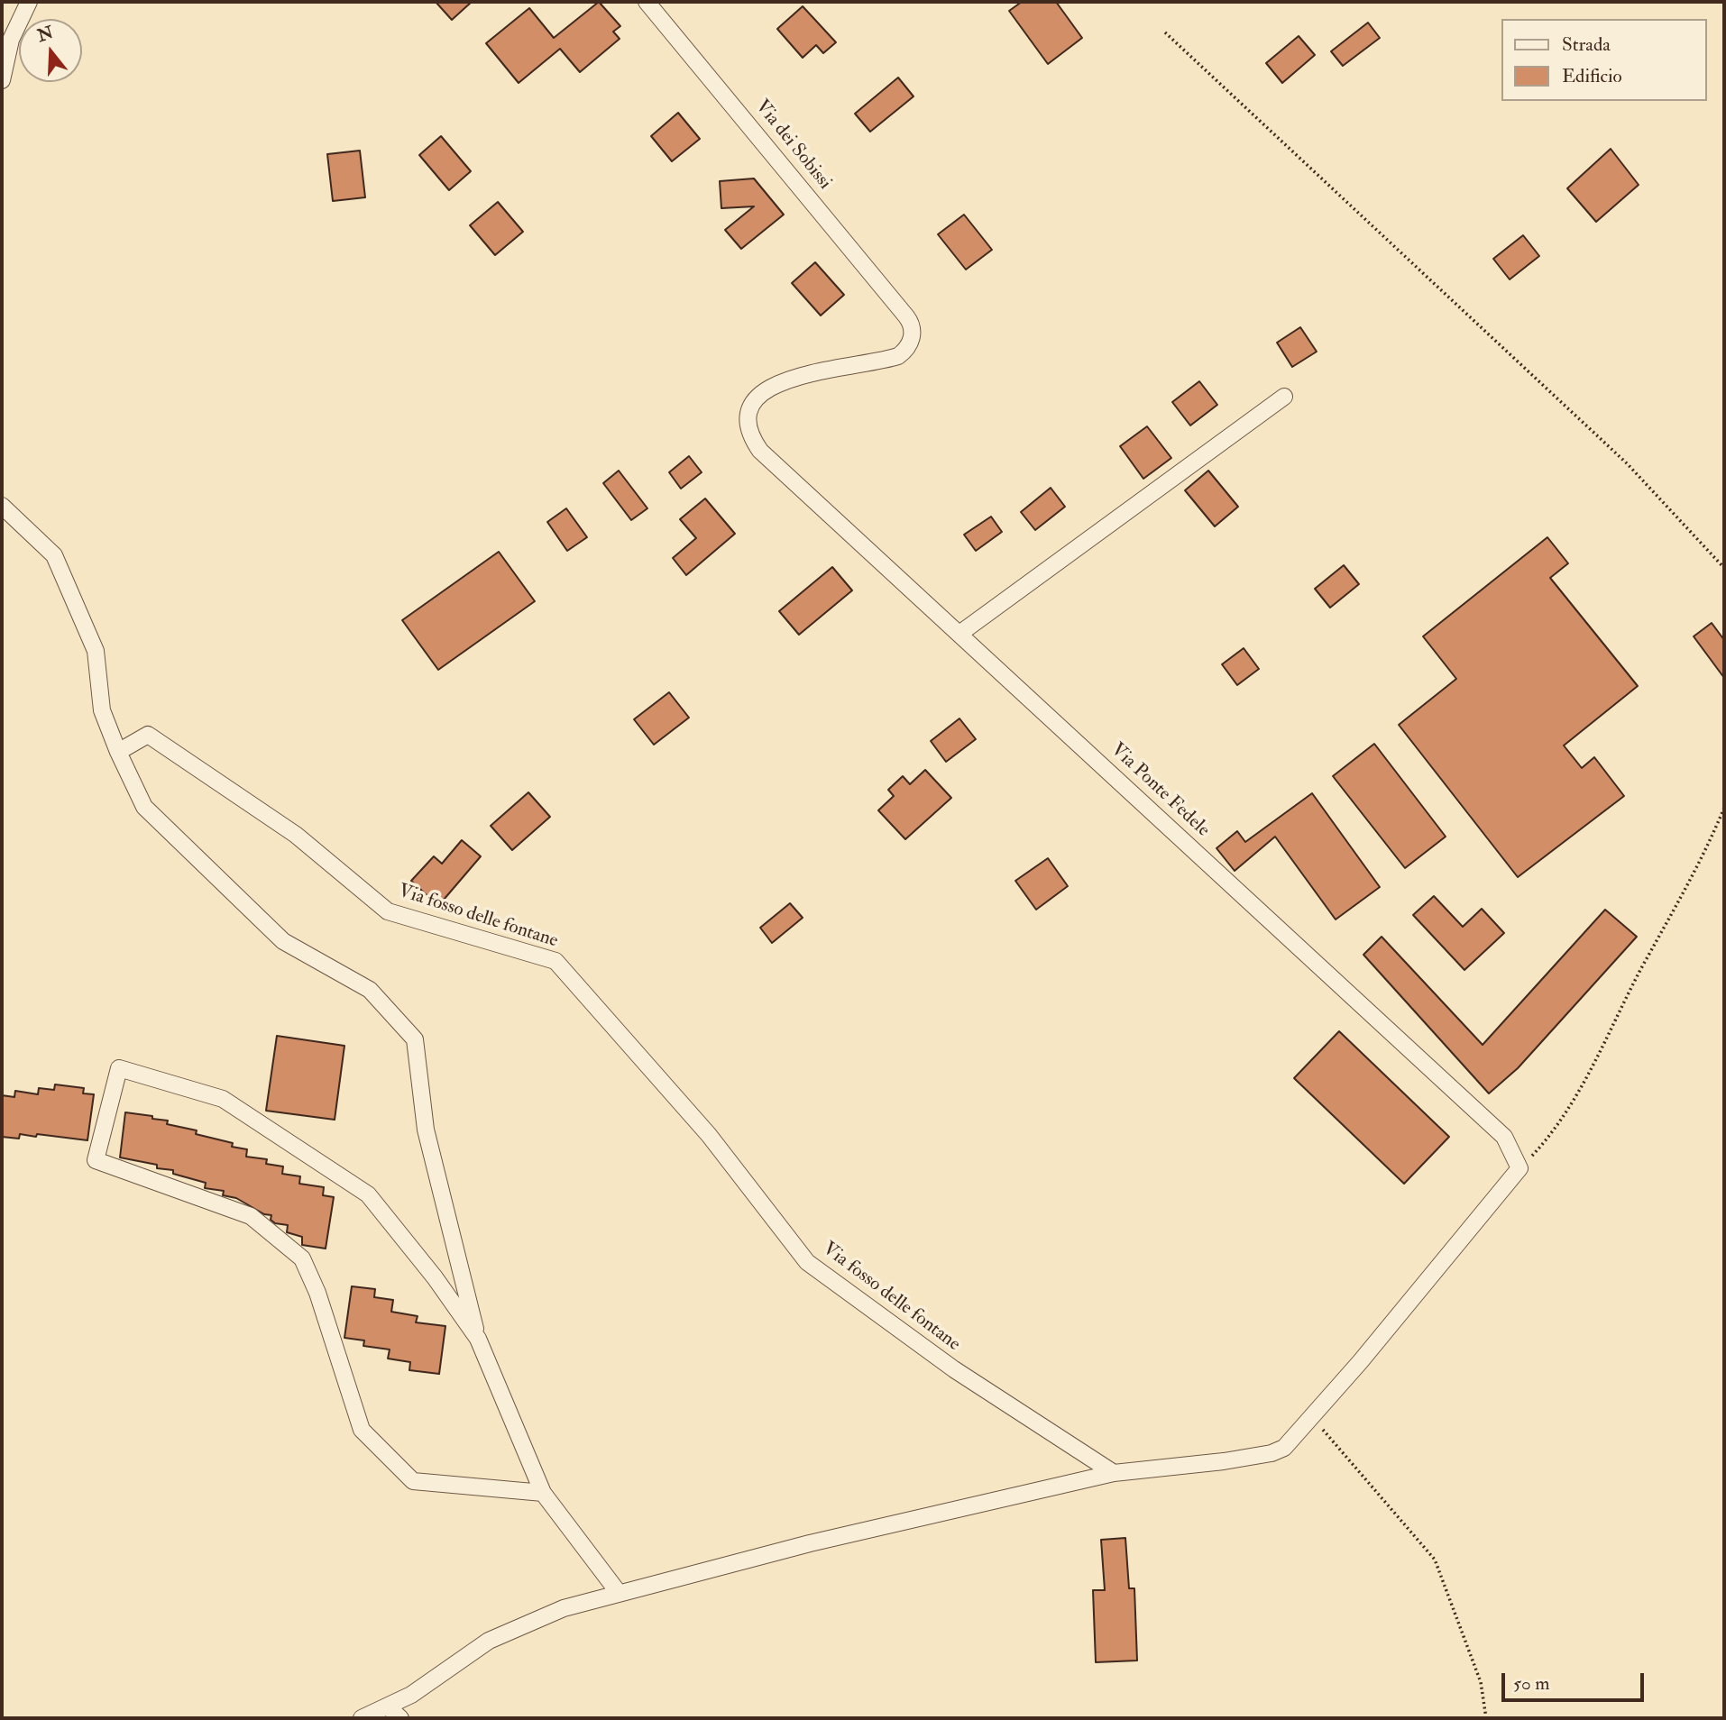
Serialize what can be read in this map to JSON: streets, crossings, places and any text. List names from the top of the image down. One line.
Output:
{"streets":{"street":["Via dei Sobissi","Via Ponte Fedele","Via fosso delle fontane"]},"crossings":[["Via dei Sobissi","Via Ponte Fedele"]],"legend":["Strada","Edificio"],"scale_bar":"50 m","north":"top"}
